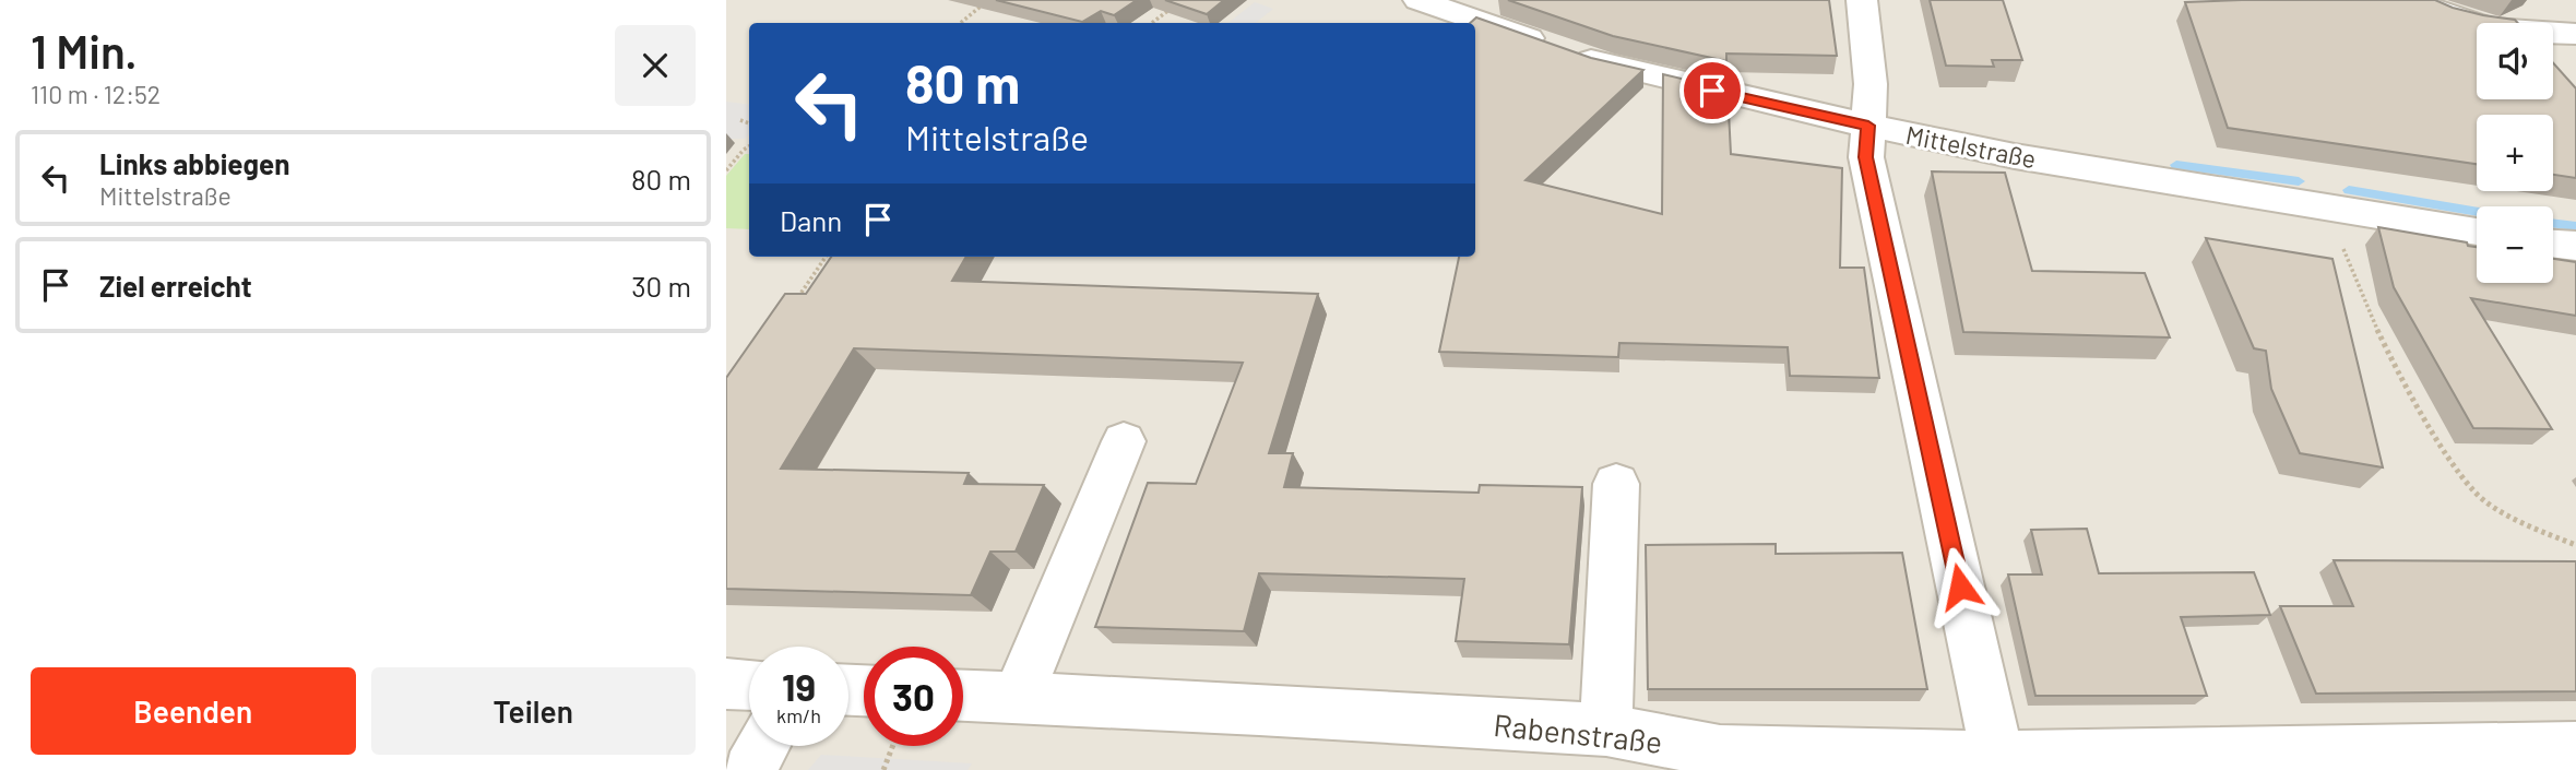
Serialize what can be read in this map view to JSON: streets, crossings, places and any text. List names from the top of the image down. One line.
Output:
{"streets":{"street":["Mittelstraße","Rabenstraße"]},"page":{"heading":["1 Min.","110 m · 12:52"],"map_buttons":["+","−"],"turn":["80 m","Mittelstraße"],"list":[{"name":"Links abbiegen","note":"Mittelstraße","value":"80 m"},{"name":"Ziel erreicht","value":"30 m"}],"then":"Dann","speed":"19 km/h","limit":"30","buttons":["Beenden","Teilen"]}}
